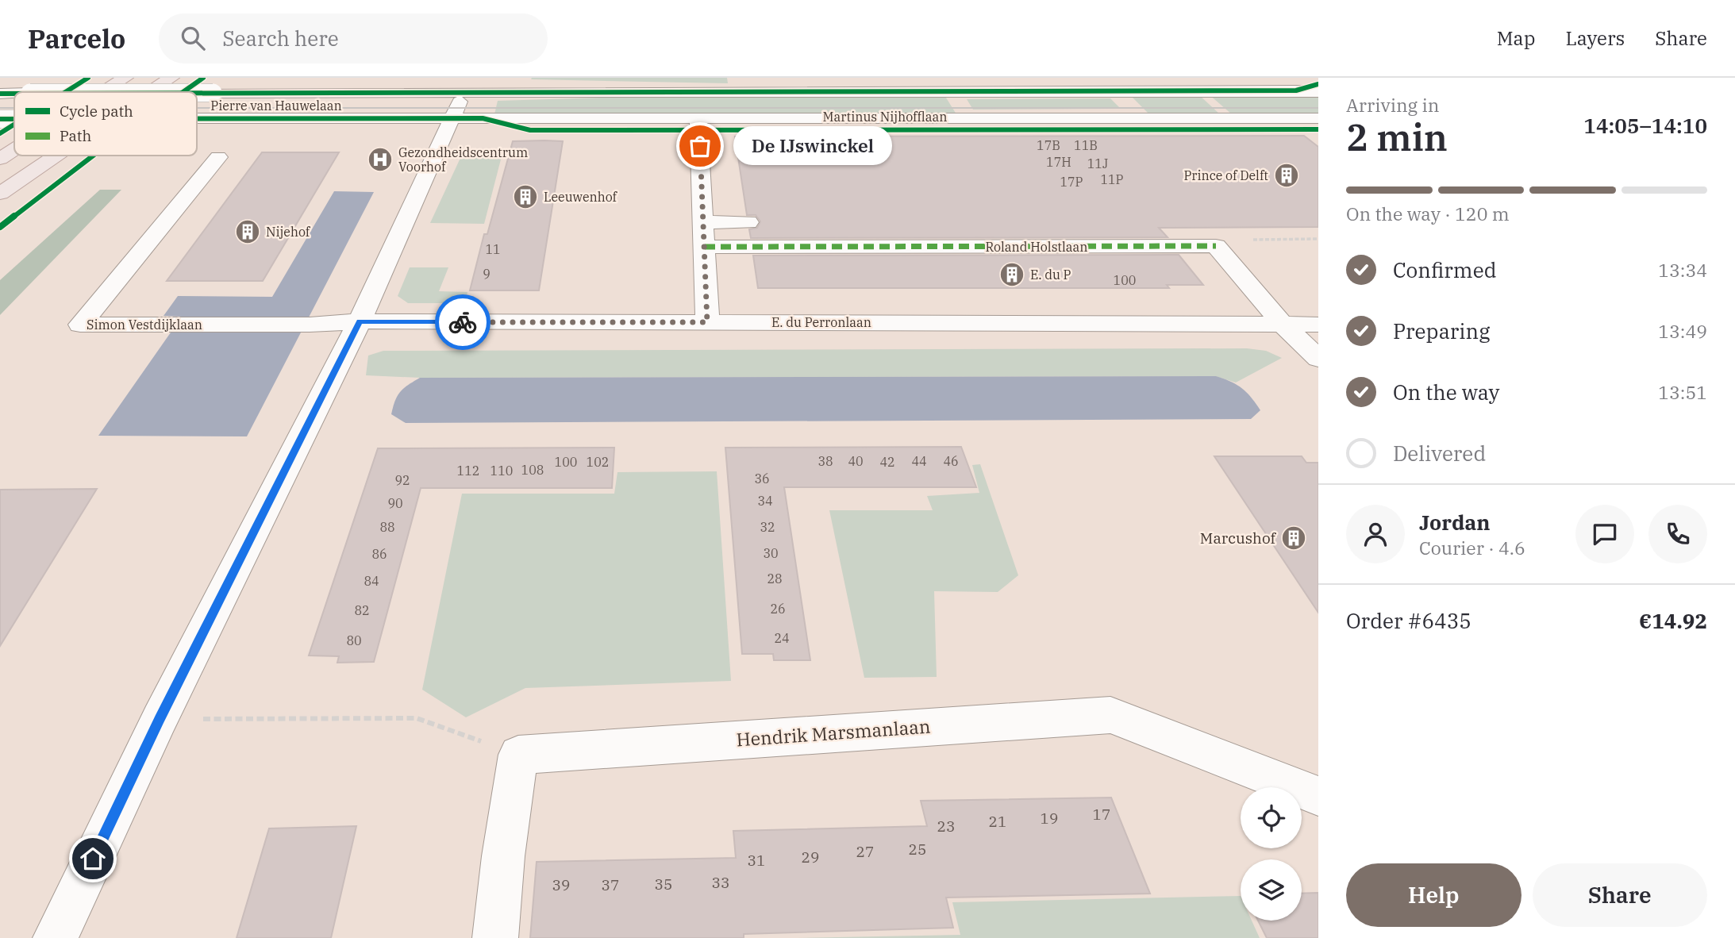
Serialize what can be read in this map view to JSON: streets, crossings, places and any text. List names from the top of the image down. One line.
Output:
{"streets":{"street":["Pierre van Hauwelaan","Martinus Nijhofflaan","Roland Holstlaan","E. du Perronlaan","Simon Vestdijklaan","Hendrik Marsmanlaan"]},"crossings":[["Pierre van Hauwelaan","Martinus Nijhofflaan"],["E. du Perronlaan","Simon Vestdijklaan"]],"places":{"other":["De IJswinckel"],"hospital":["Gezondheidscentrum Voorhof"],"building":["Prince of Delft","Leeuwenhof","Nijehof","E. du P","Marcushof"]},"house_numbers":["17B","11B","17H","11J","11P","17P","11","9","100","38","40","44","46","100","102","42","108","112","110","36","92","34","90","88","32","30","86","28","84","26","82","24","80","17","19","21","23","25","27","29","31","33","35","39","37"],"legend":["Cycle path","Path"],"page":{"header":"Parcelo","search":"Search here","nav":["Map","Layers","Share"],"heading":["2 min","Arriving in","14:05–14:10"],"panel":["Jordan","Courier · 4.6","Order #6435","€14.92"],"bubble":"De IJswinckel","bar":"On the way · 120 m","list":[["Confirmed","13:34"],["Preparing","13:49"],["On the way","13:51"],"Delivered"],"buttons":["Help","Share"]}}
